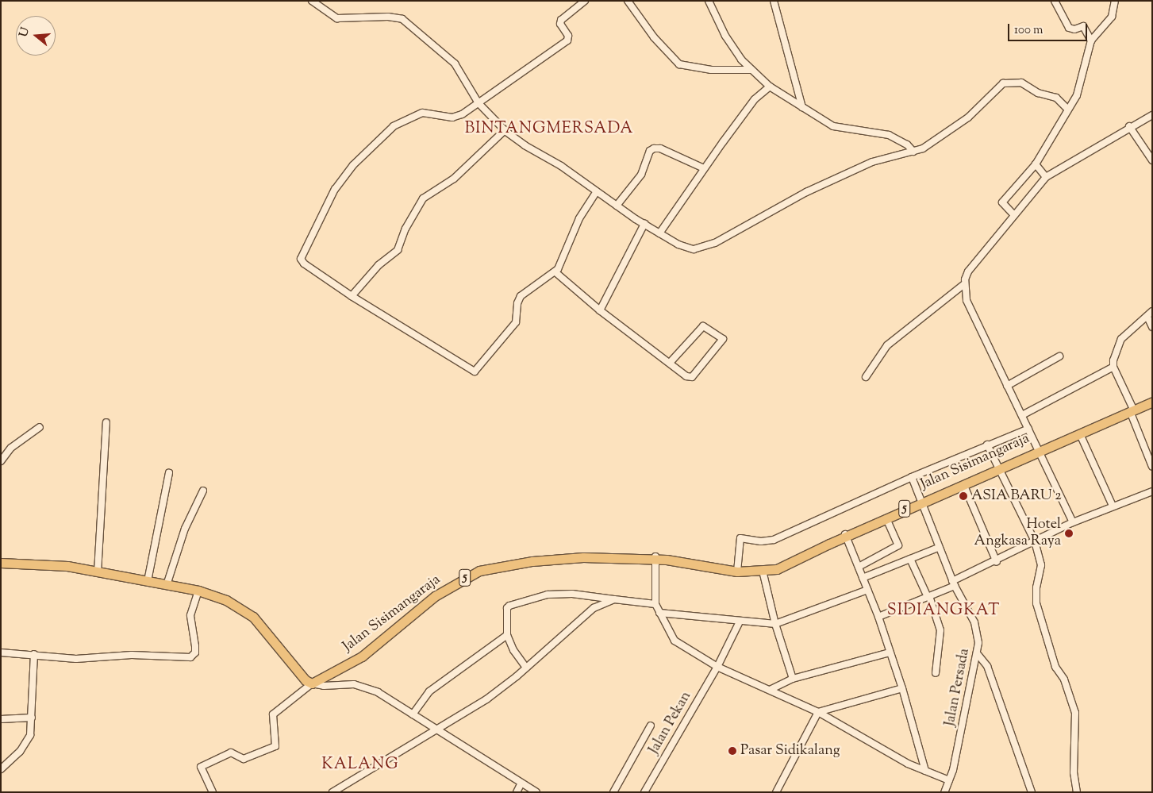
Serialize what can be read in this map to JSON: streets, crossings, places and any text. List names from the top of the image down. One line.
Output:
{"streets":{"highway":["Jalan Sisimangaraja","5"],"street":["Jalan Persada","Jalan Pekan"]},"crossings":[["Jalan Sisimangaraja","Jalan Persada"]],"districts":["BINTANGMERSADA","SIDIANGKAT","KALANG"],"places":["ASIA BARU 2","Hotel Angkasa Raya","Pasar Sidikalang"],"scale_bar":"100 m","north":"left"}
